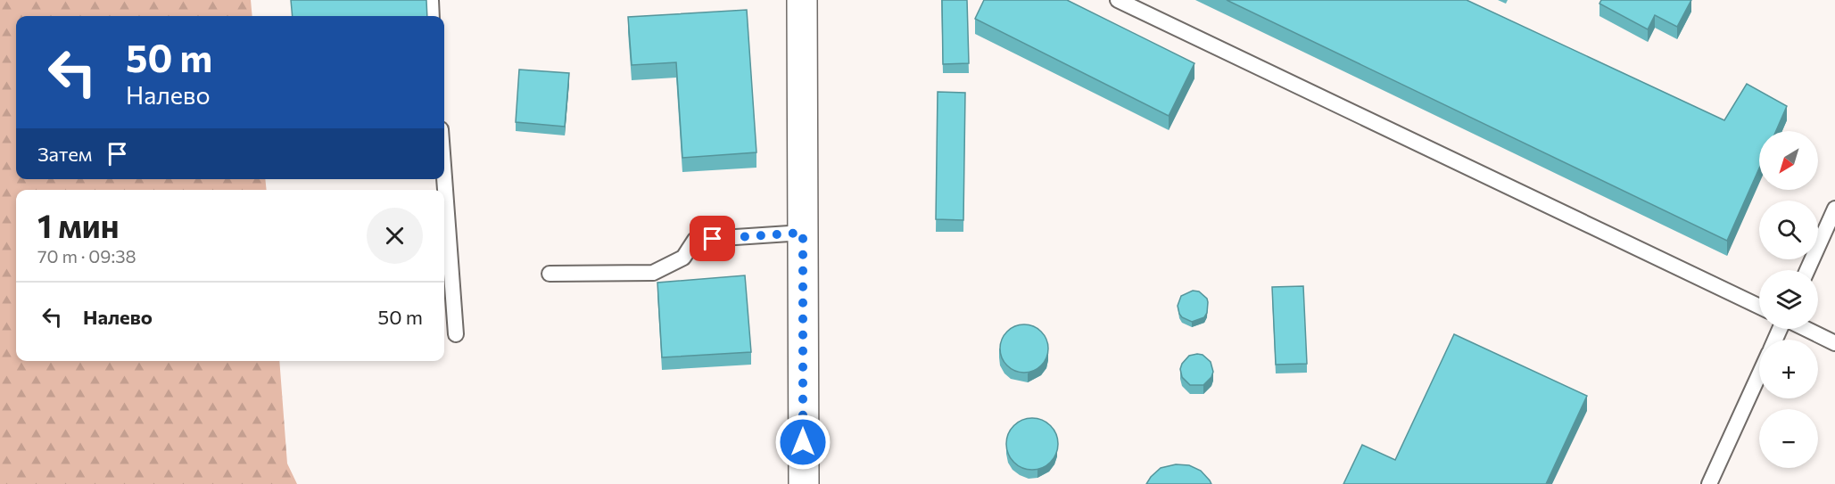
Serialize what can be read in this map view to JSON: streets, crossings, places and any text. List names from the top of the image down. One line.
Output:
{"north":"bottom left","page":{"turn":["50 m","Налево"],"then":"Затем","map_buttons":["+","−"],"heading":["1 мин","70 m · 09:38"],"list":[{"name":"Налево","value":"50 m"}]}}
